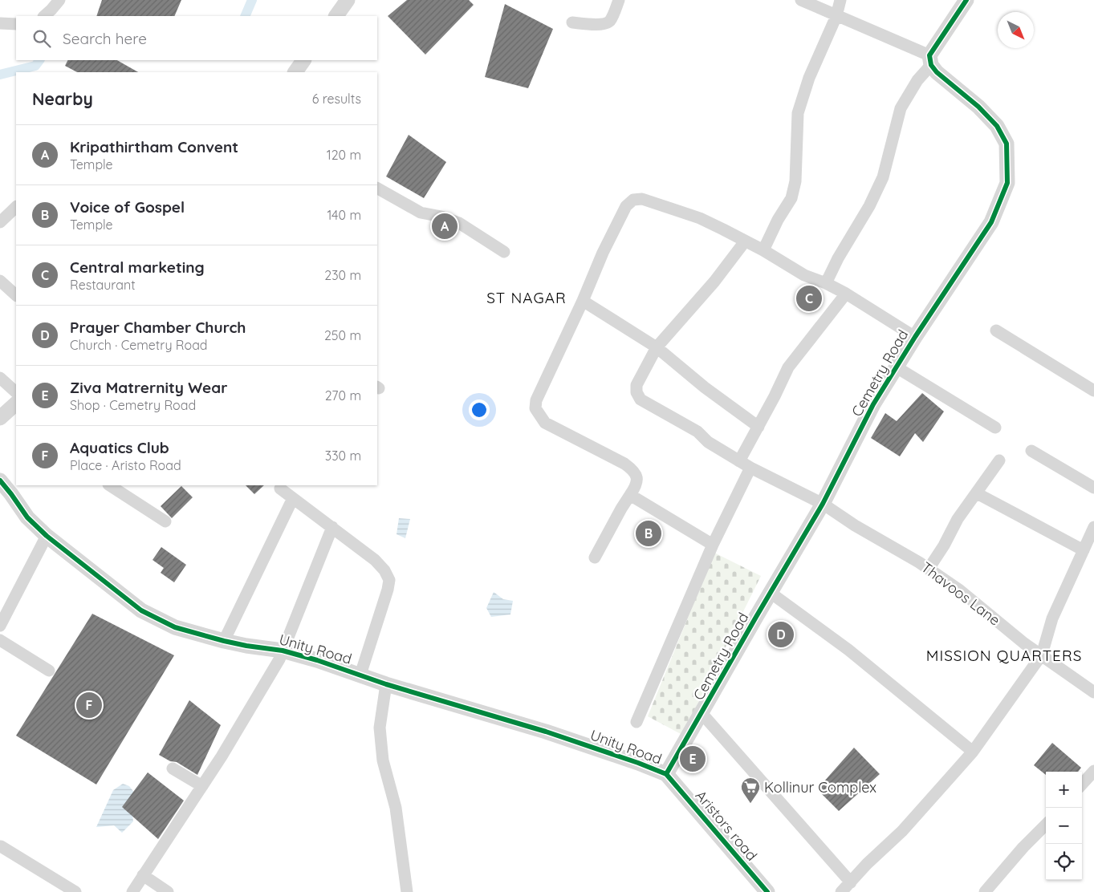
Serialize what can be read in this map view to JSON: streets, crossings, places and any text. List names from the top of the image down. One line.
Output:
{"streets":{"street":["Cemetry Road","Thavoos Lane","Unity Road","Aristors road"]},"crossings":[["Cemetry Road","Thavoos Lane"],["Cemetry Road","Unity Road"],["Cemetry Road","Aristors road"],["Unity Road","Aristors road"]],"districts":["ST NAGAR","MISSION QUARTERS"],"places":{"supermarket":["Kollinur Complex"]},"north":"bottom right","page":{"search":"Search here","heading":["Nearby","6 results"],"list":[{"mark":"A","name":"Kripathirtham Convent","note":"Temple","value":"120 m"},{"mark":"B","name":"Voice of Gospel","note":"Temple","value":"140 m"},{"mark":"C","name":"Central marketing","note":"Restaurant","value":"230 m"},{"mark":"D","name":"Prayer Chamber Church","note":"Church · Cemetry Road","value":"250 m"},{"mark":"E","name":"Ziva Matrernity Wear","note":"Shop · Cemetry Road","value":"270 m"},{"mark":"F","name":"Aquatics Club","note":"Place · Aristo Road","value":"330 m"}],"pins":["A","C","B","D","F","E"],"map_buttons":["+","−"]}}
